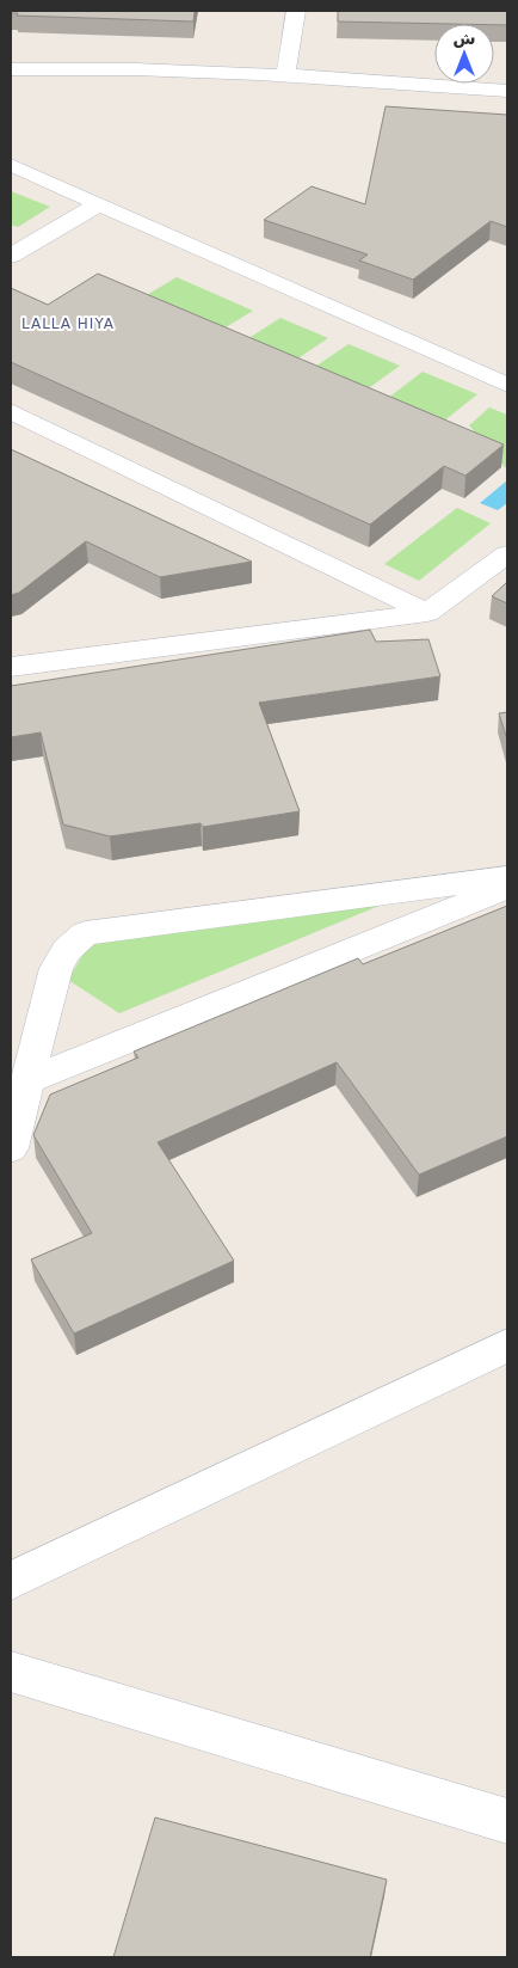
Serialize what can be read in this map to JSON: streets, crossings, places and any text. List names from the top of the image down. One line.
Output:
{"districts":["LALLA HIYA"],"north":"top"}
